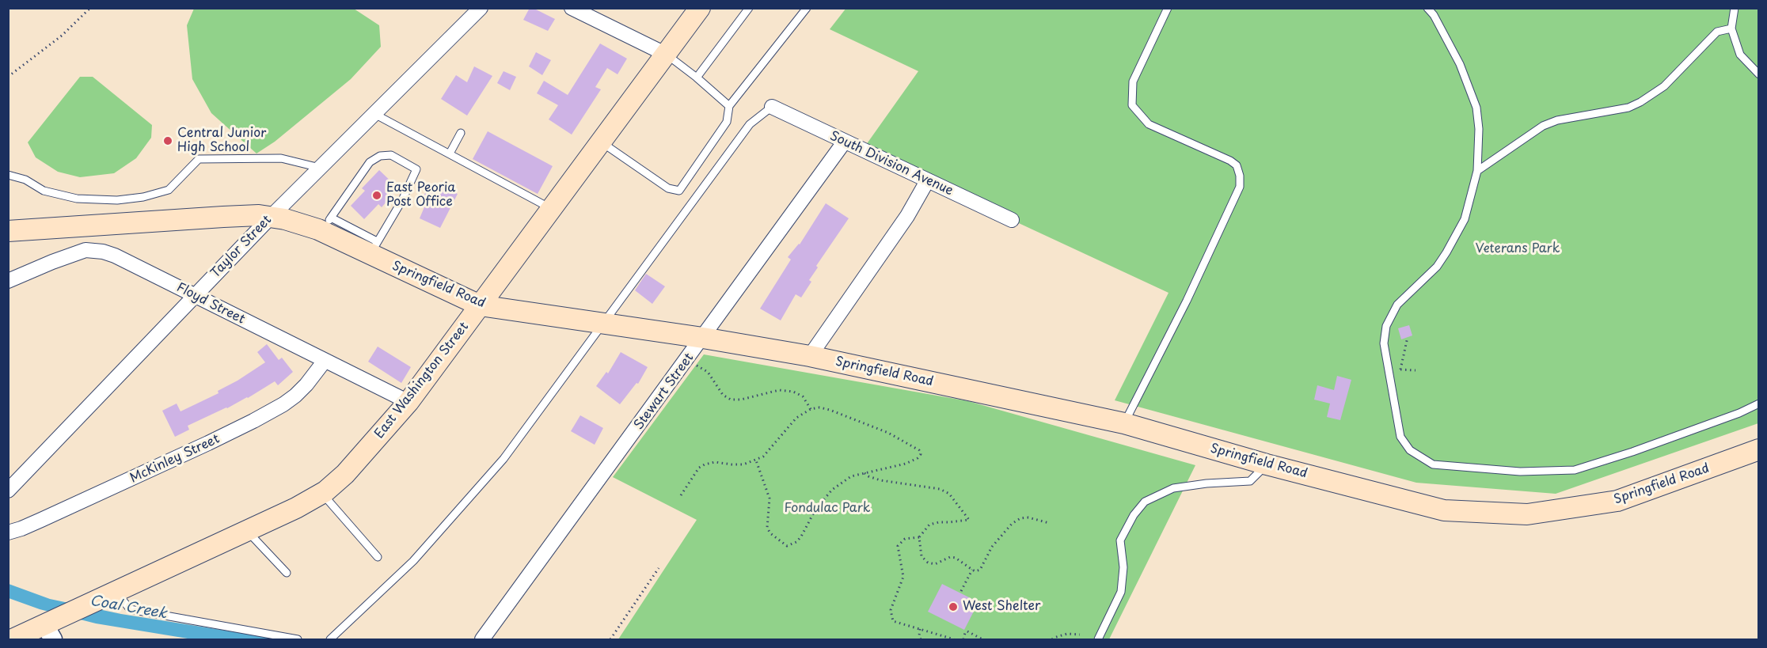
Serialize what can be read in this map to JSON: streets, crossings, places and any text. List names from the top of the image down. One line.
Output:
{"streets":{"main road":["Springfield Road","East Washington Street"],"street":["South Division Avenue","Taylor Street","Floyd Street","Stewart Street","McKinley Street"]},"crossings":[["South Division Avenue","Stewart Street"],["Taylor Street","Springfield Road"],["Taylor Street","Floyd Street"],["Springfield Road","East Washington Street"],["Springfield Road","Stewart Street"],["Floyd Street","East Washington Street"],["Floyd Street","McKinley Street"]],"water":["Coal Creek"],"parks":["Veterans Park","Fondulac Park"],"places":["Central Junior High School","East Peoria Post Office","West Shelter"]}
